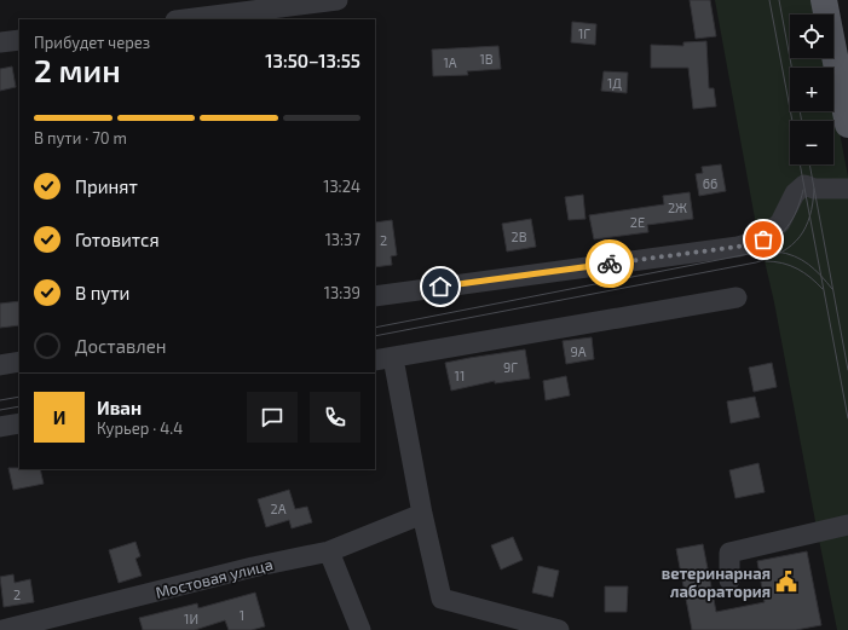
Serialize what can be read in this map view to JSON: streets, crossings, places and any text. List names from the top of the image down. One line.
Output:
{"streets":{"street":["Мостовая улица"]},"places":{"public building":["ветеринарная лаборатория"]},"house_numbers":["1Г","1В","1А","1Д","66","2Ж","2Е","2В","2","9А","9Г","11","2А","2","1","1И"],"page":{"map_buttons":["+","−"],"heading":["2 мин","Прибудет через","13:50–13:55"],"panel":["Иван","Курьер · 4.4"],"bar":"В пути · 70 m","list":[["Принят","13:24"],["Готовится","13:37"],["В пути","13:39"],"Доставлен"],"round":"И"}}
